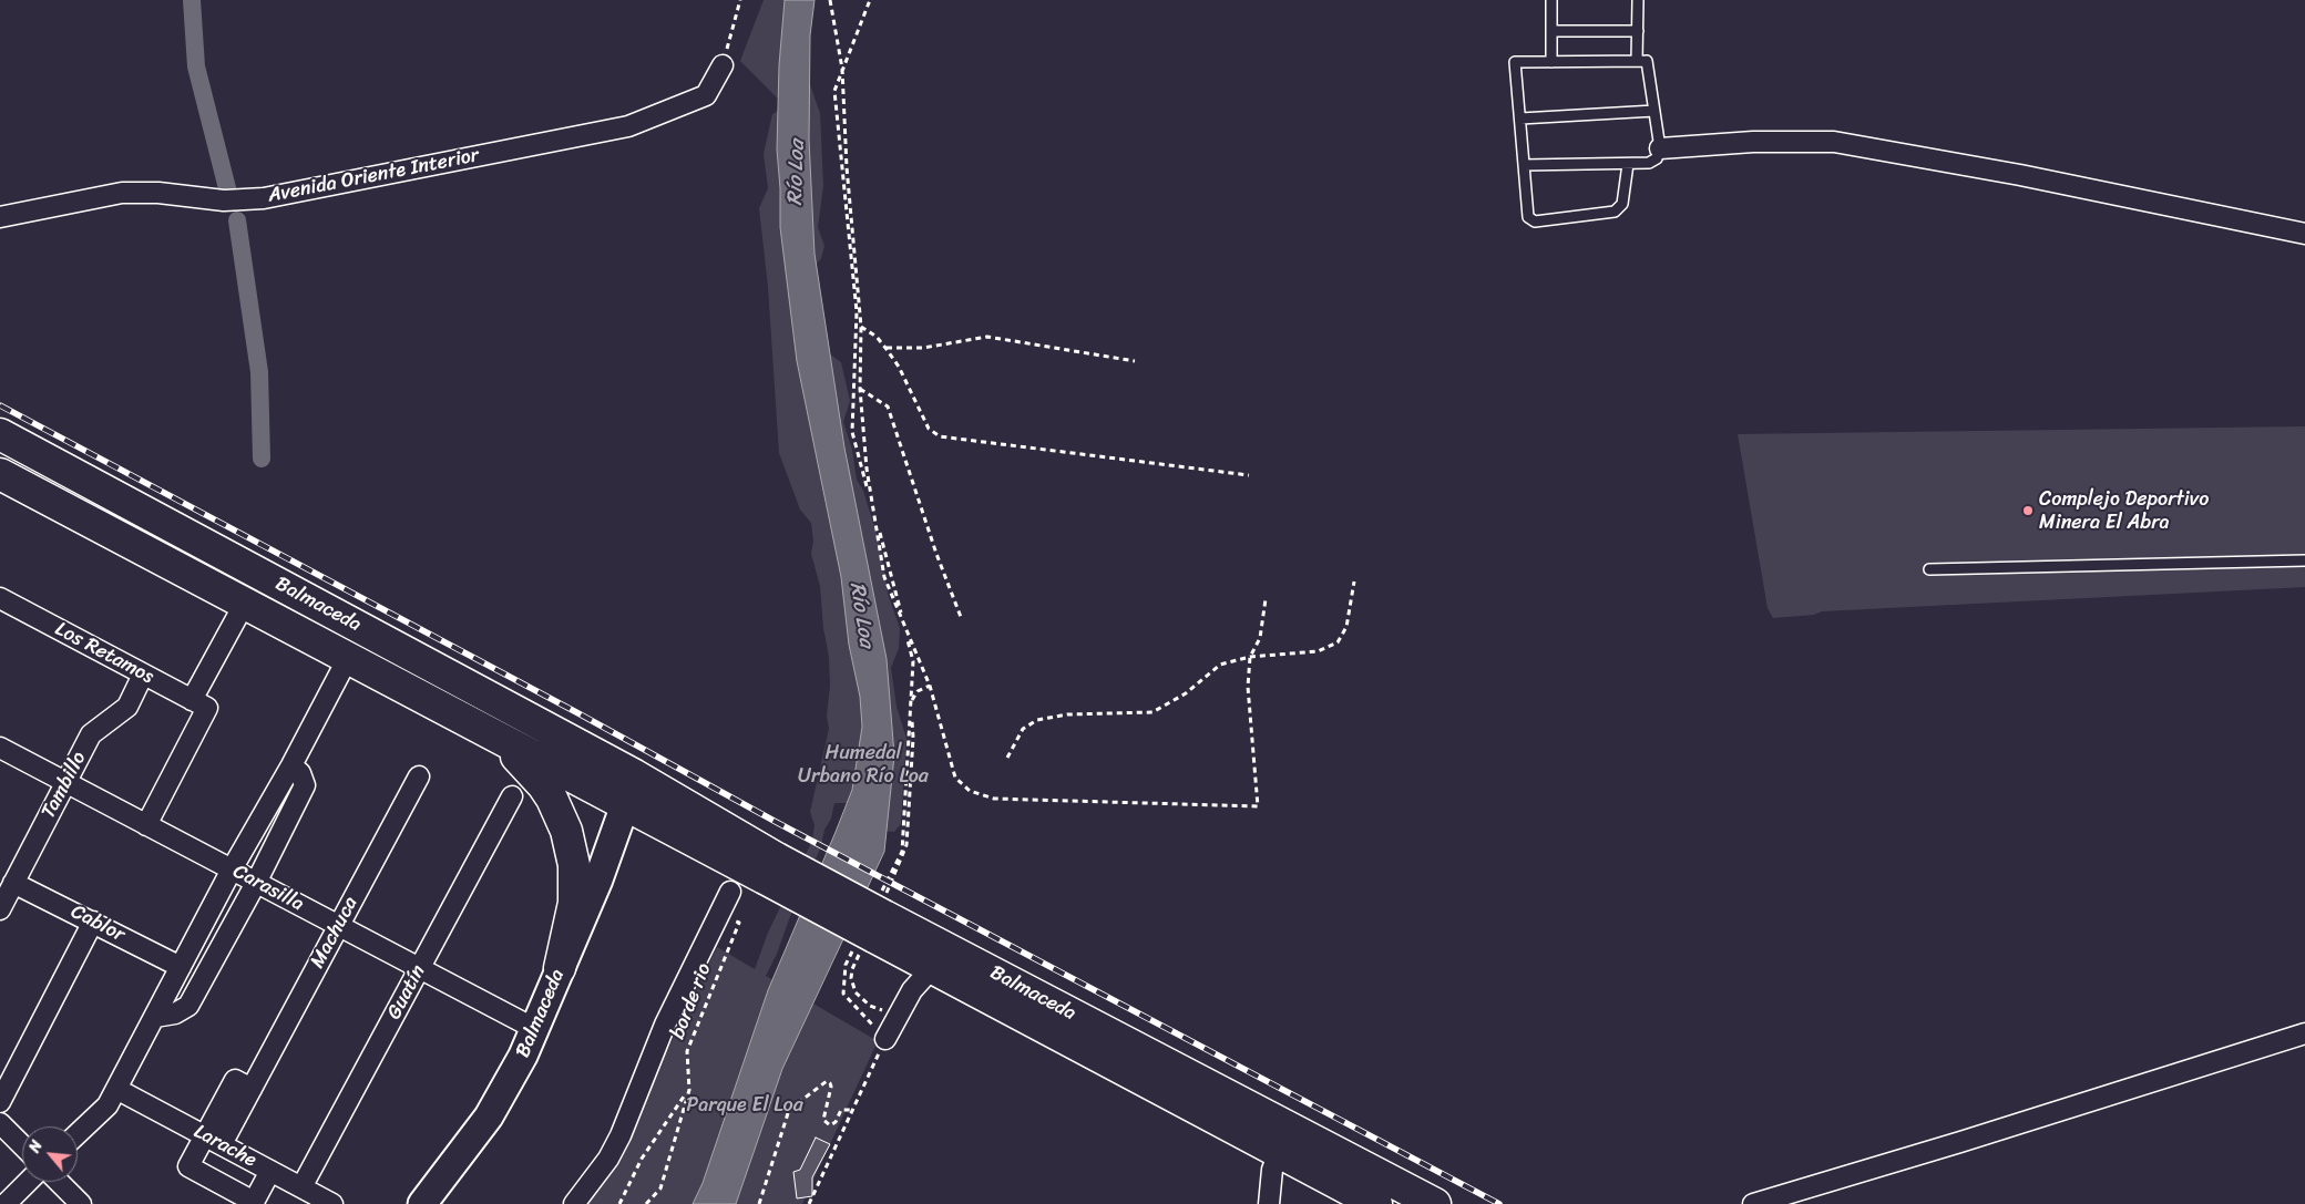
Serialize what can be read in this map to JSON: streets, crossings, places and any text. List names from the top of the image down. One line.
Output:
{"streets":{"main road":["Balmaceda"],"street":["Avenida Oriente Interior","Los Retamos","Tambillo","Carasilla","Cablor","Machuca","Guatín","Larache"],"path":["borde rio"]},"crossings":[["Balmaceda","Carasilla"],["Los Retamos","Tambillo"],["Tambillo","Carasilla"],["Tambillo","Cablor"],["Carasilla","Machuca"],["Carasilla","Guatín"],["Machuca","Larache"],["Guatín","Larache"]],"water":["Río Loa"],"parks":["Humedal Urbano Río Loa","Parque El Loa"],"places":["Complejo Deportivo Minera El Abra"],"north":"top left"}
